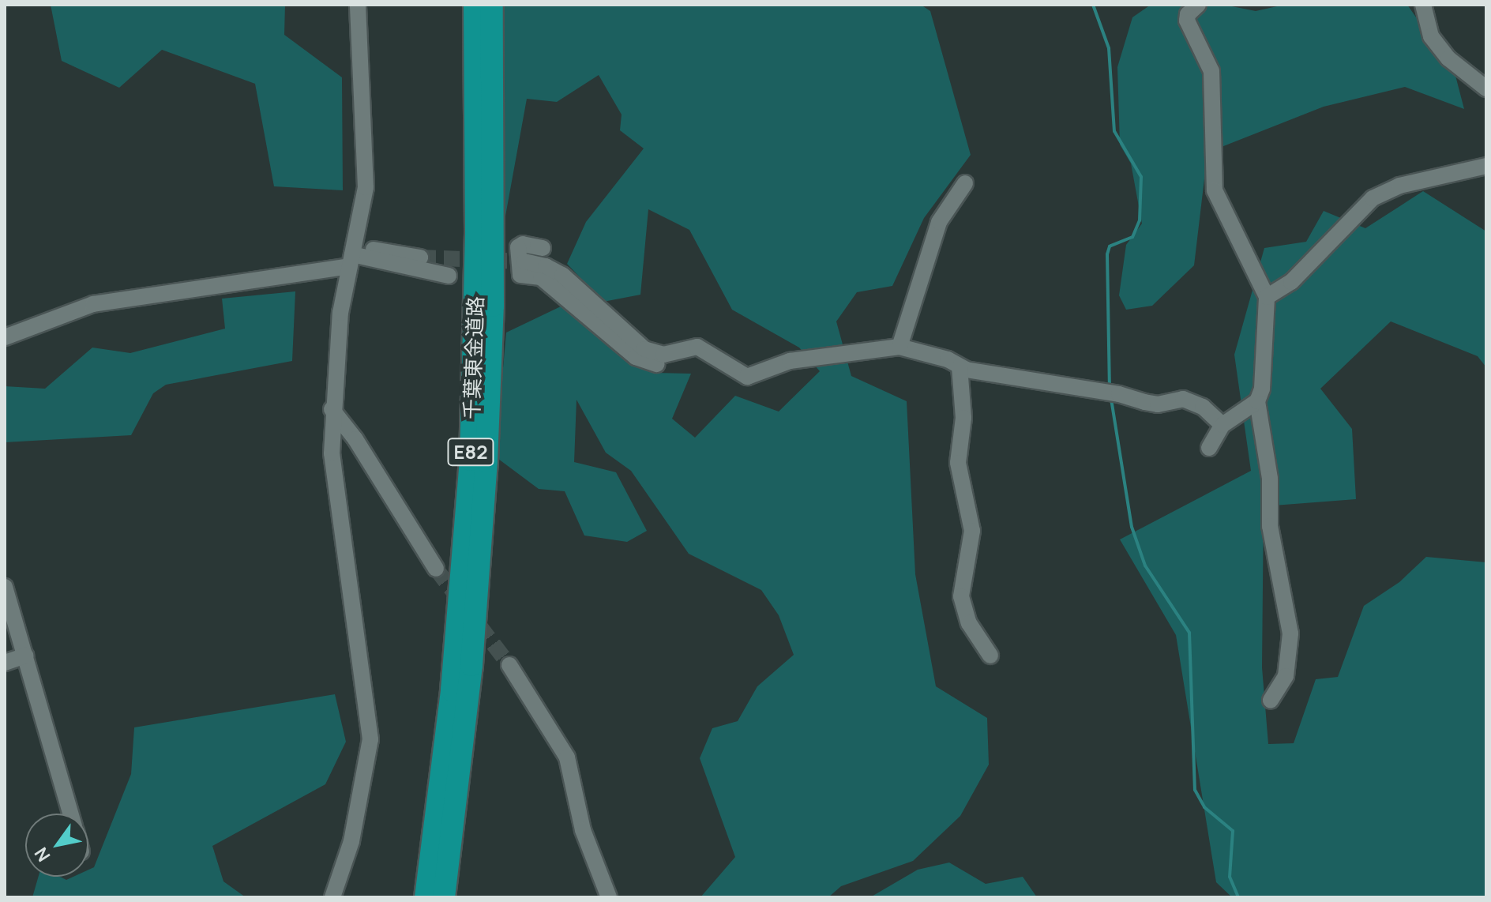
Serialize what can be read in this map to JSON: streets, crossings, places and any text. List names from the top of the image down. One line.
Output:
{"streets":{"highway":["千葉東金道路","E82"]},"north":"bottom left"}
